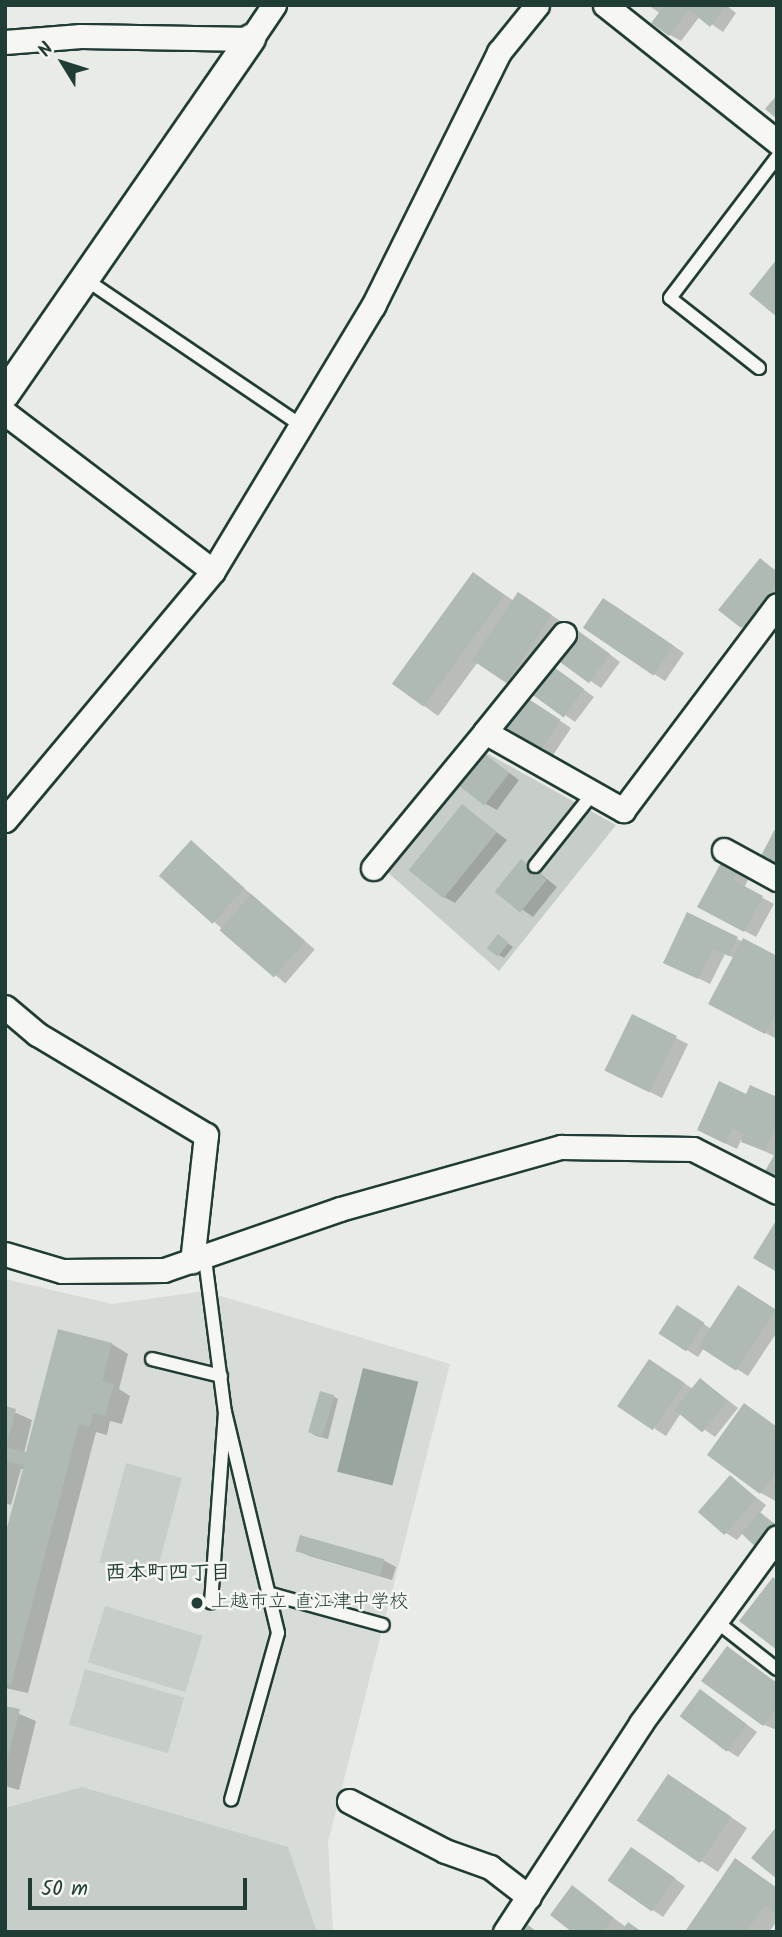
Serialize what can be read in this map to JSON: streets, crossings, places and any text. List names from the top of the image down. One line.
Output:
{"districts":["西本町四丁目"],"places":["上越市立 直江津中学校"],"scale_bar":"50 m","north":"top left"}
